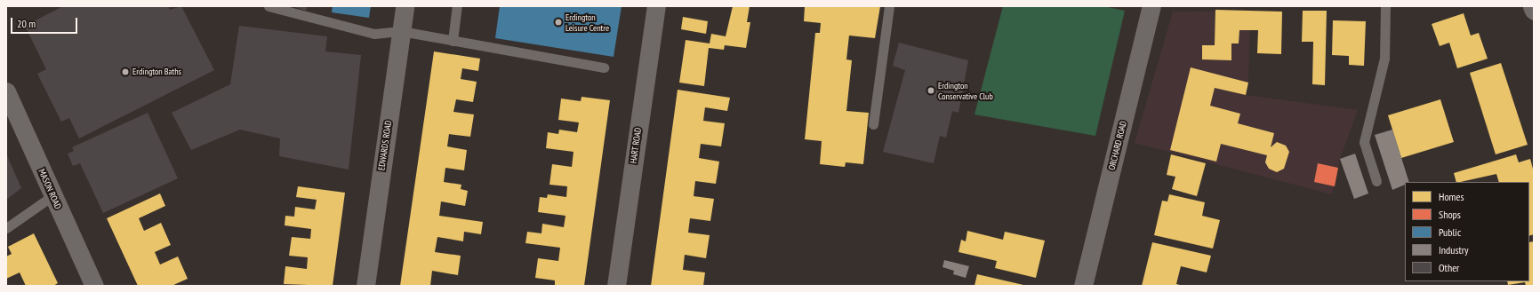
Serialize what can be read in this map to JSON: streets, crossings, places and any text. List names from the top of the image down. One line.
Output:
{"streets":{"street":["EDWARDS ROAD","HART ROAD","ORCHARD ROAD","MASON ROAD"]},"places":["Erdington Leisure Centre","Erdington Baths","Erdington Conservative Club"],"legend":["Homes","Shops","Public","Industry","Other"],"scale_bar":"20 m"}
